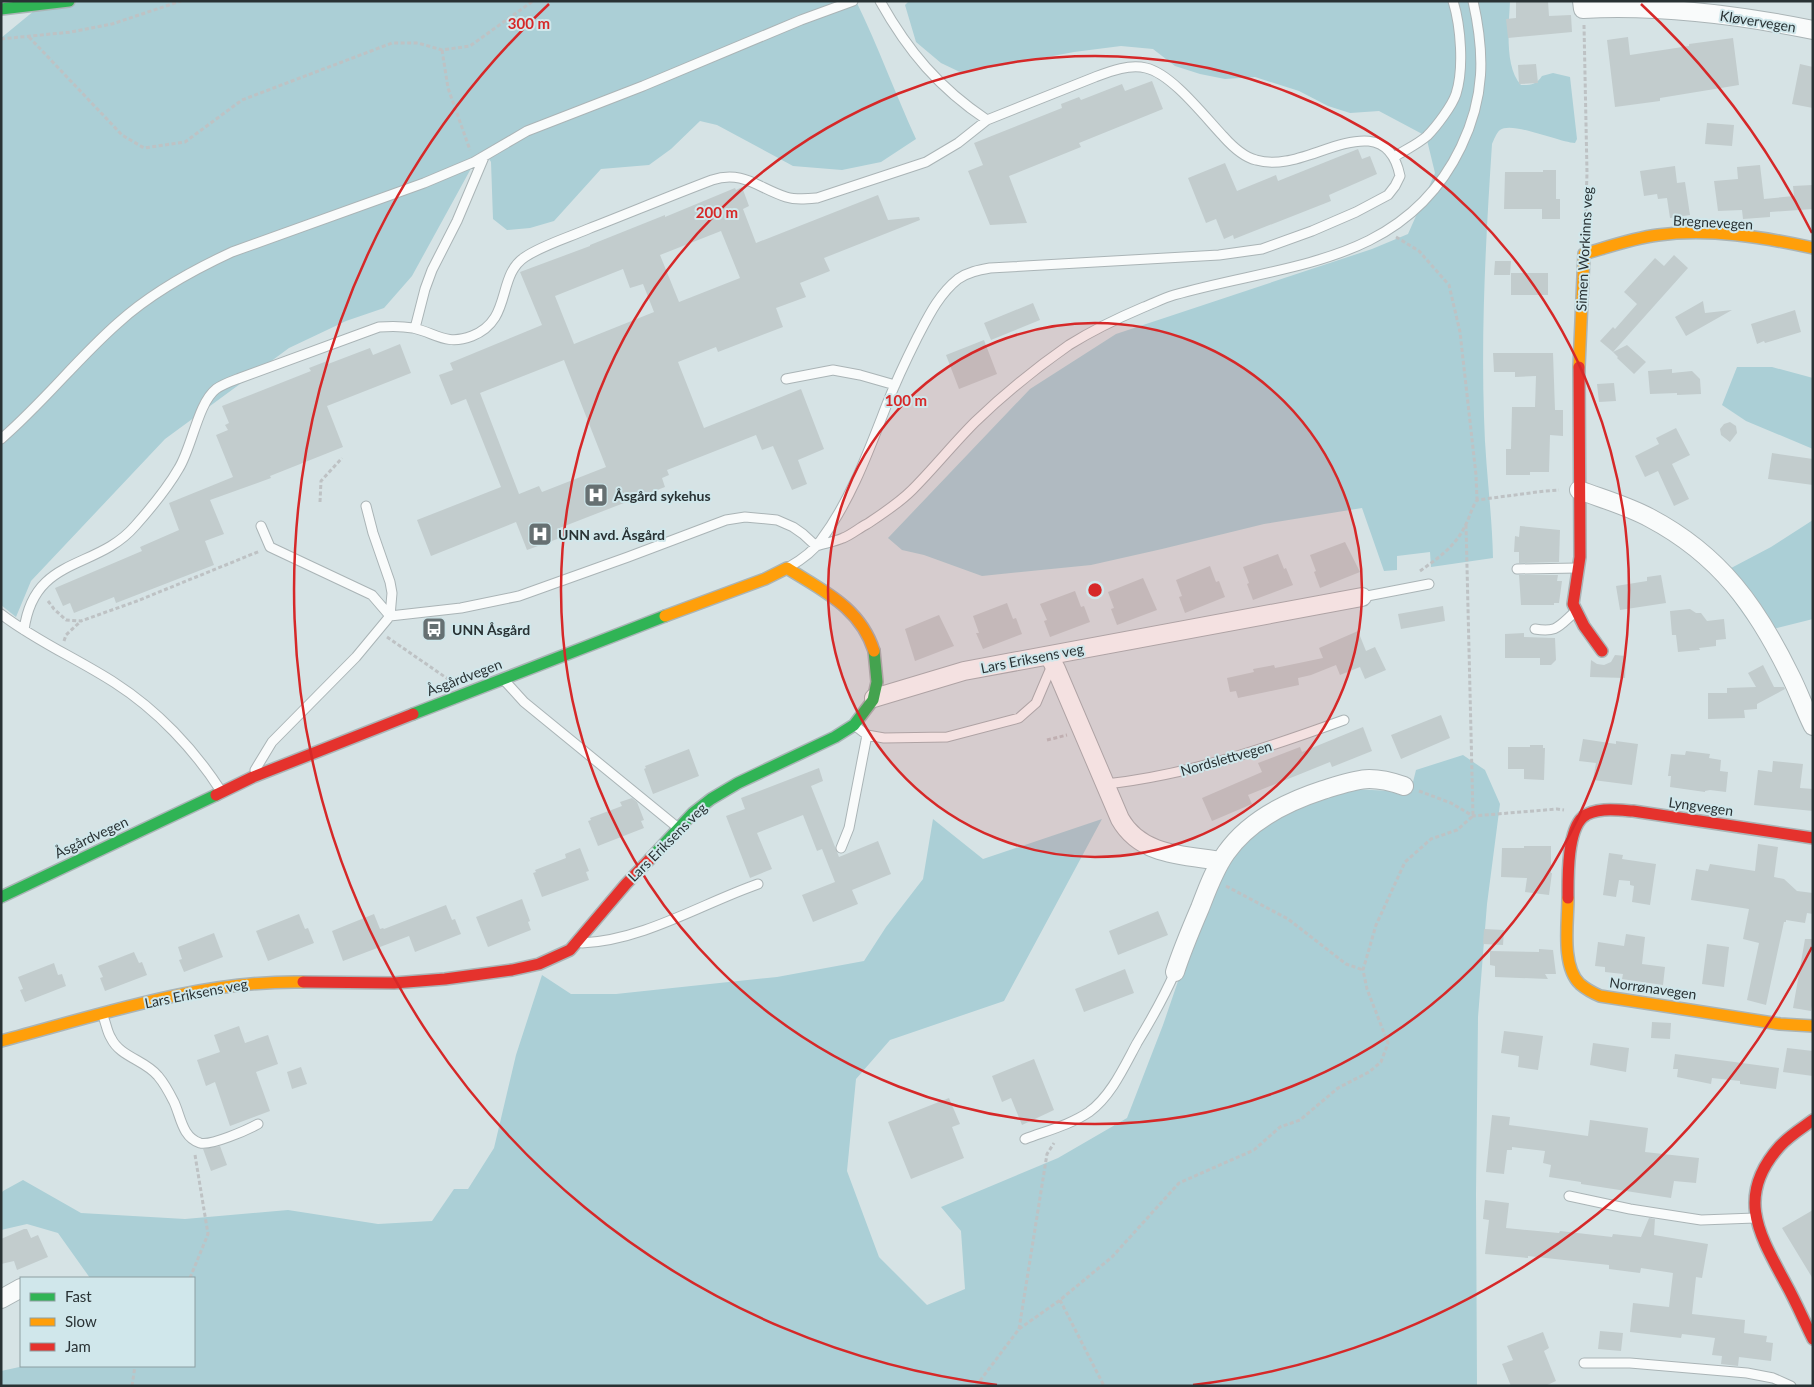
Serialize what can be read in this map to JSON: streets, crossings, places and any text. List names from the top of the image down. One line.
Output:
{"streets":{"street":["Kløvervegen","Bregnevegen","Simen Workinns veg","Lars Eriksens veg","Åsgårdvegen","Lyngvegen","Norrønavegen"],"lane":["Nordslettvegen"]},"crossings":[["Kløvervegen","Simen Workinns veg"],["Bregnevegen","Simen Workinns veg"],["Lyngvegen","Norrønavegen"]],"places":{"hospital":["Åsgård sykehus","UNN avd. Åsgård"],"bus stop":["UNN Åsgård"]},"legend":["Fast","Slow","Jam"],"rings":["300 m","200 m","100 m"]}
